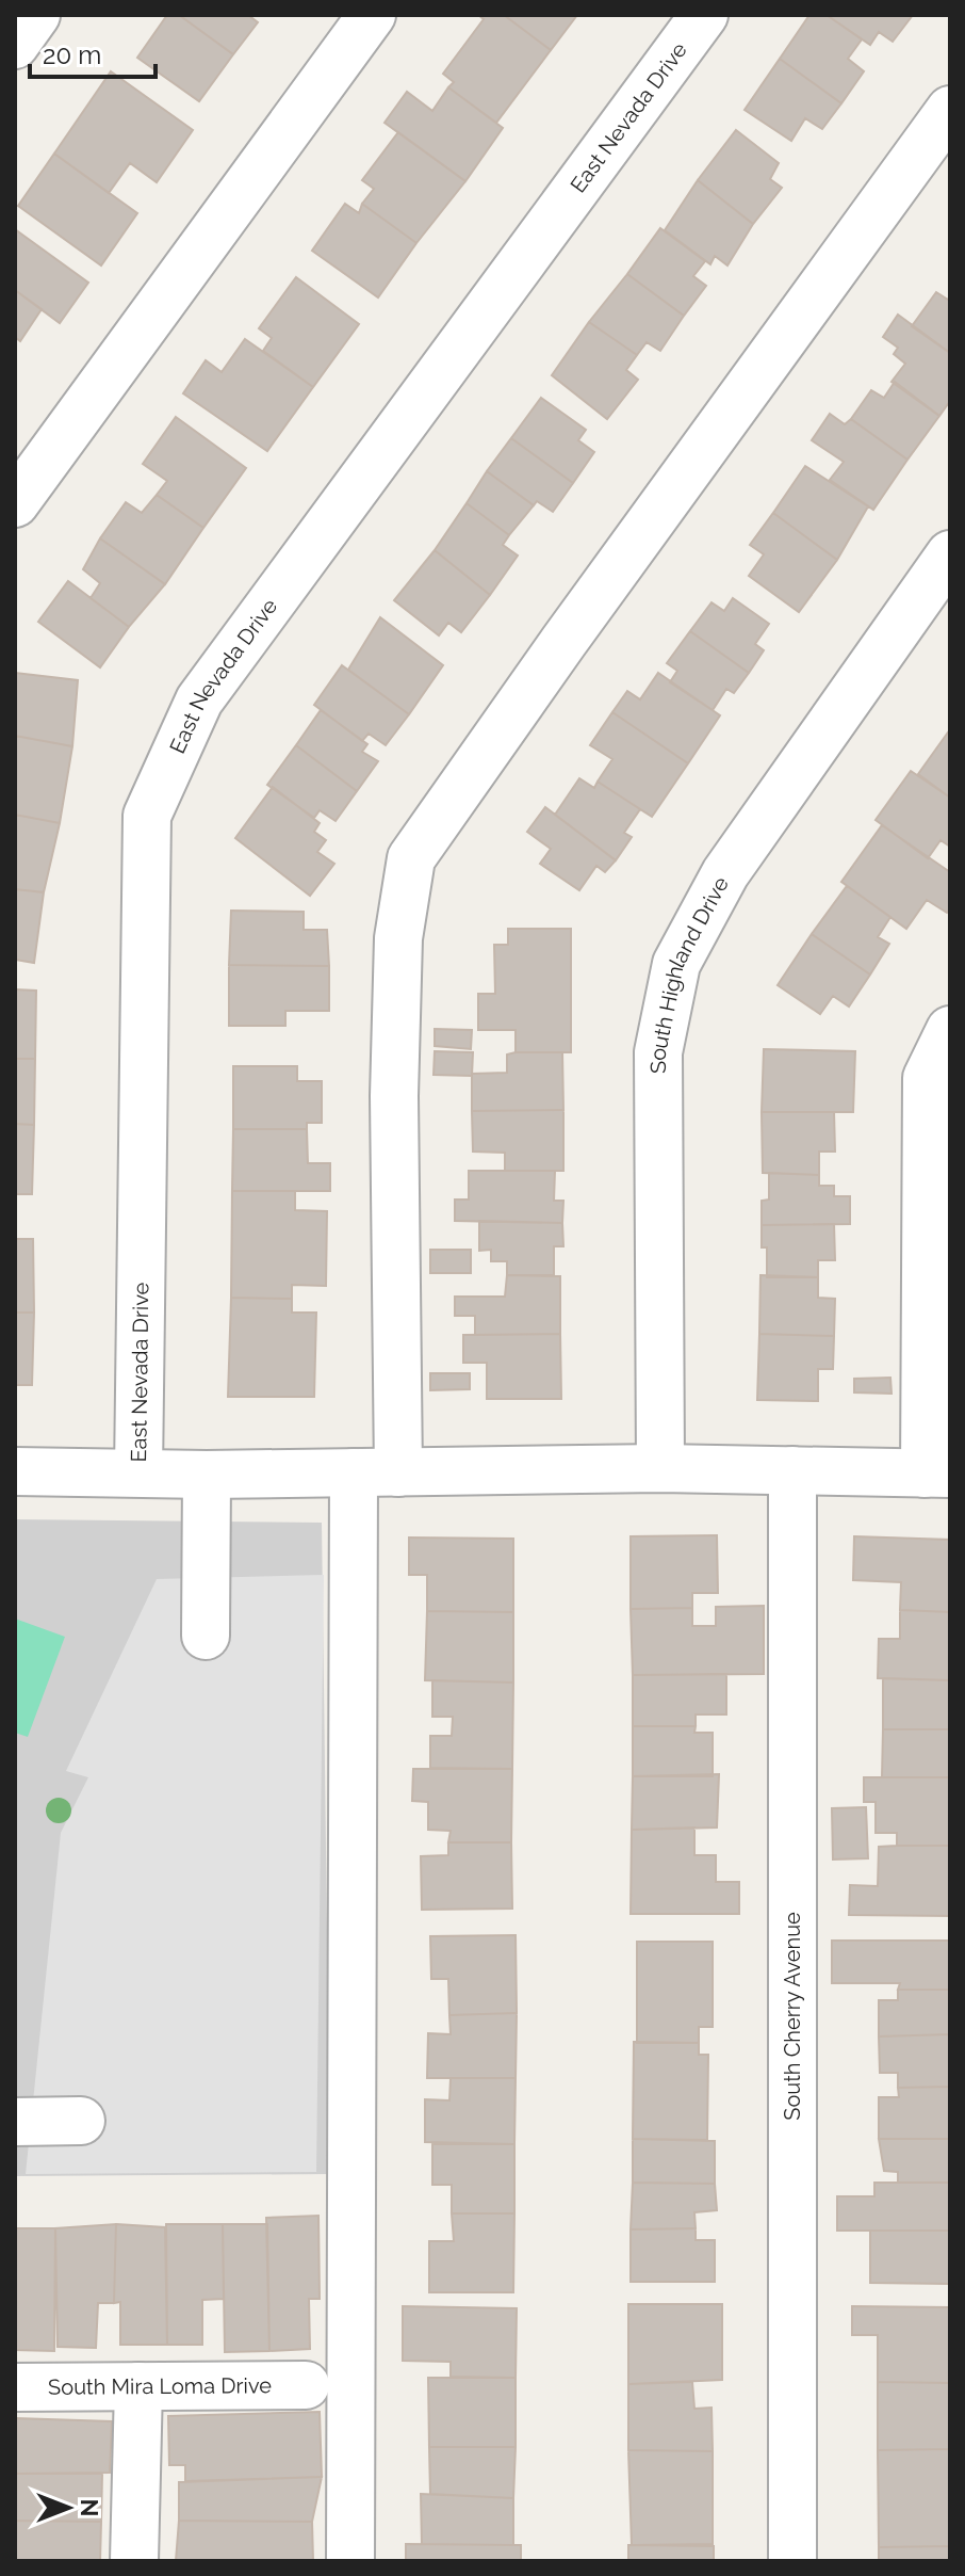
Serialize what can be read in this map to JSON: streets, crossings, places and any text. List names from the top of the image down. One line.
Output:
{"streets":{"street":["East Nevada Drive","South Highland Drive","South Cherry Avenue","South Mira Loma Drive"]},"scale_bar":"20 m","north":"right"}
